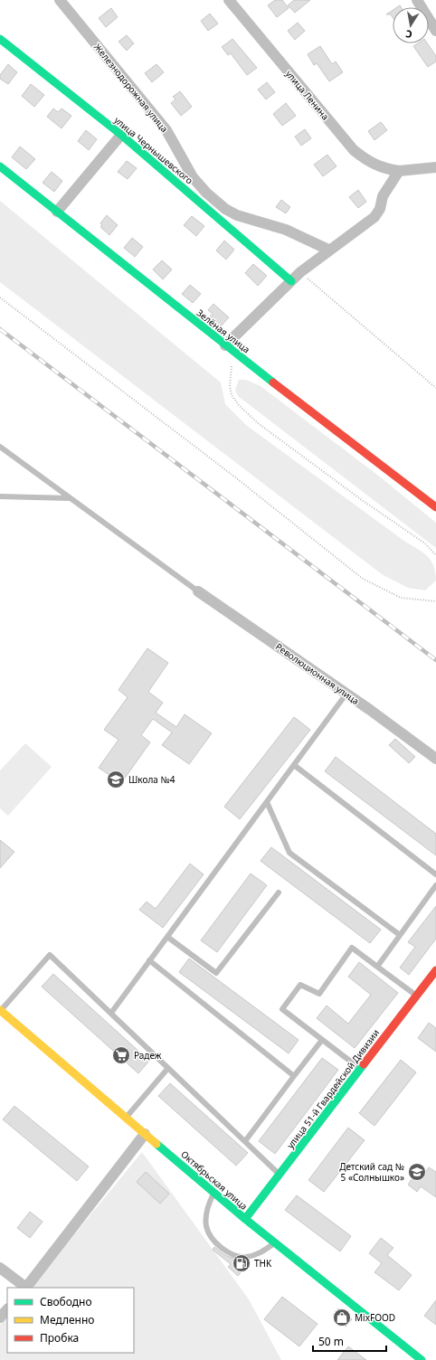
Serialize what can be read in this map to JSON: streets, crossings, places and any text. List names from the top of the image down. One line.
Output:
{"streets":{"street":["Железнодорожная улица","улица Ленина","улица Чернышевского","Зелёная улица","Революционная улица","улица 51-й Гвардейской Дивизии","Октябрьская улица"]},"crossings":[["улица 51-й Гвардейской Дивизии","Октябрьская улица"]],"places":{"school or university":["Школа №4","Детский сад № 5 «Солнышко»"],"supermarket":["Радеж"],"fuel station":["THK"],"shop":["MixFOOD"]},"legend":["Свободно","Медленно","Пробка"],"scale_bar":"50 m","north":"bottom"}
